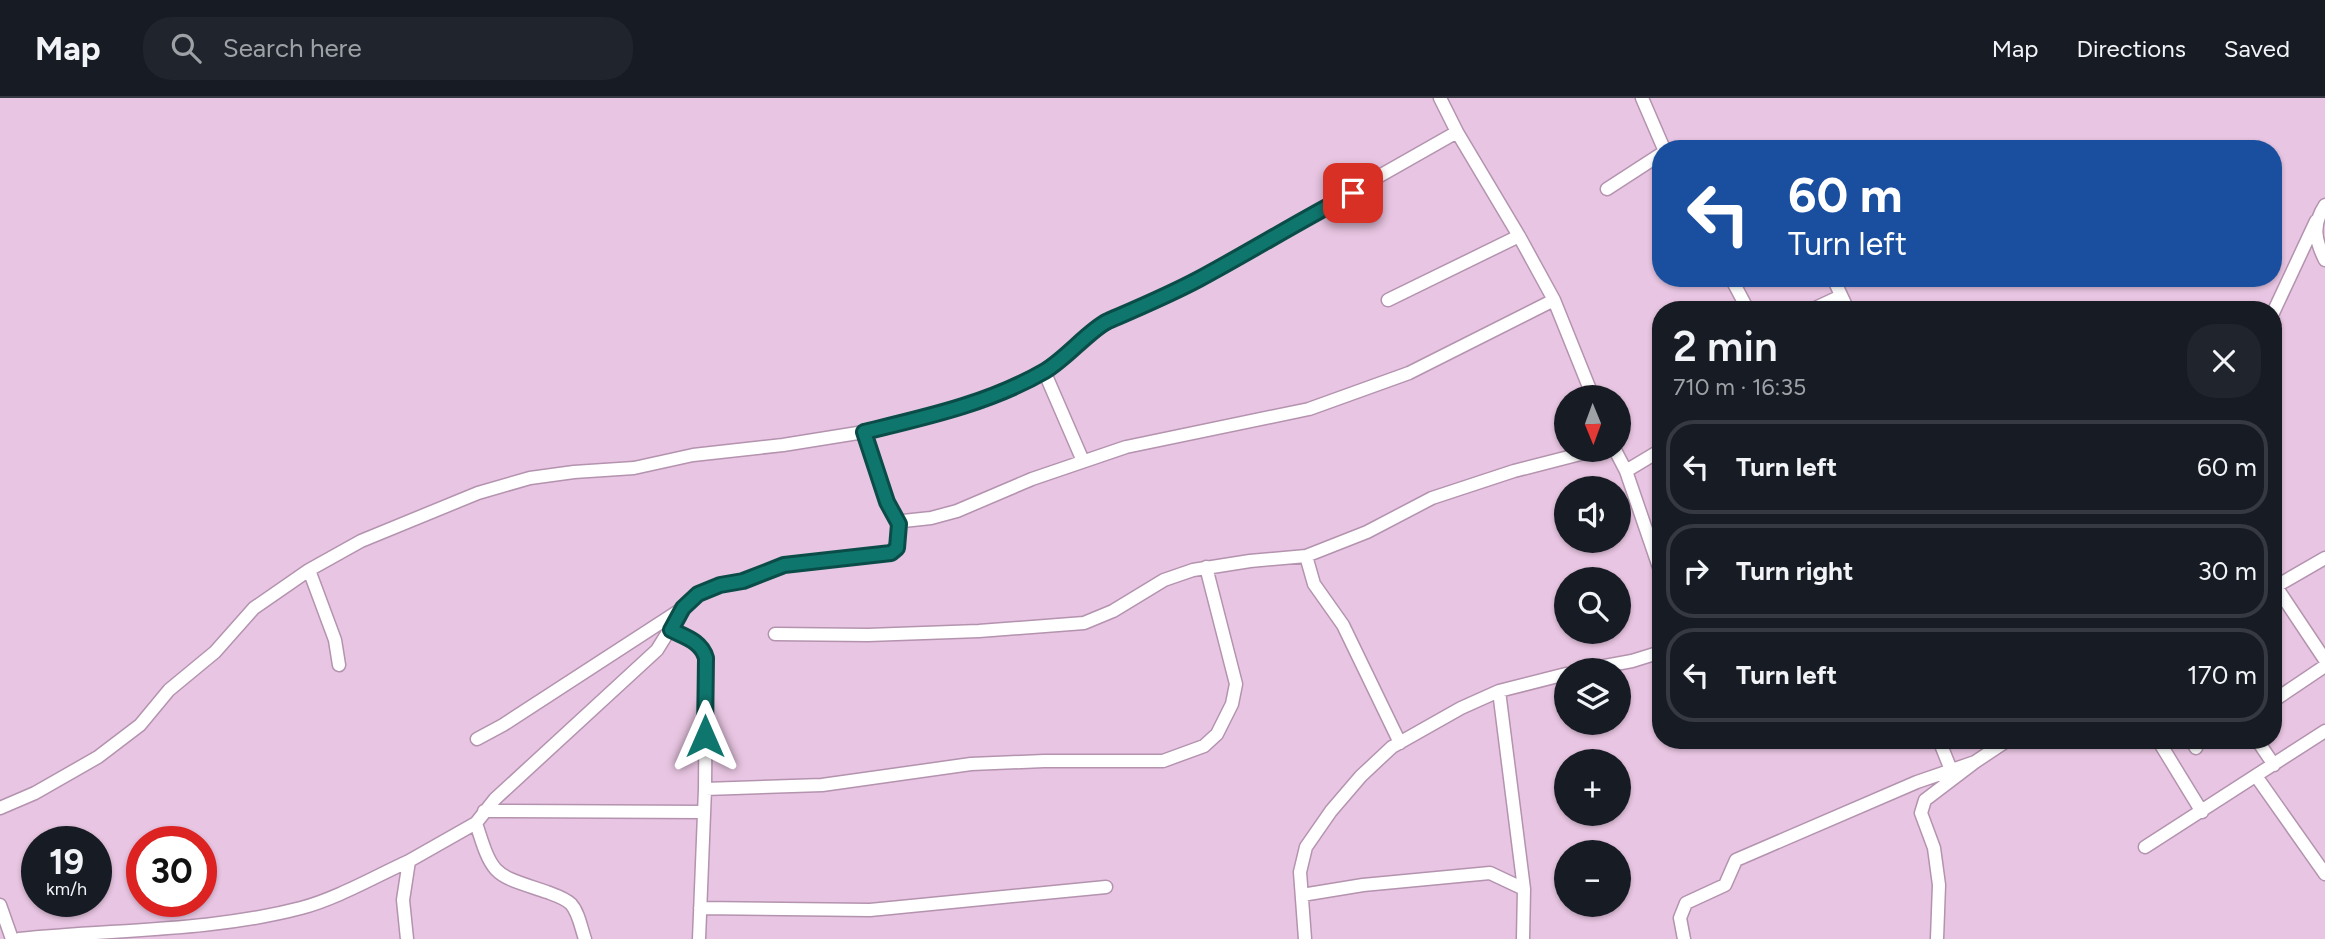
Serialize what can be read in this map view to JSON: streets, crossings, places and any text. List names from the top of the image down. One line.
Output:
{"north":"bottom","page":{"header":"Map","search":"Search here","nav":["Map","Directions","Saved"],"turn":["60 m","Turn left"],"heading":["2 min","710 m · 16:35"],"map_buttons":["+","−"],"list":[{"name":"Turn left","value":"60 m"},{"name":"Turn right","value":"30 m"},{"name":"Turn left","value":"170 m"}],"speed":"19 km/h","limit":"30"}}
